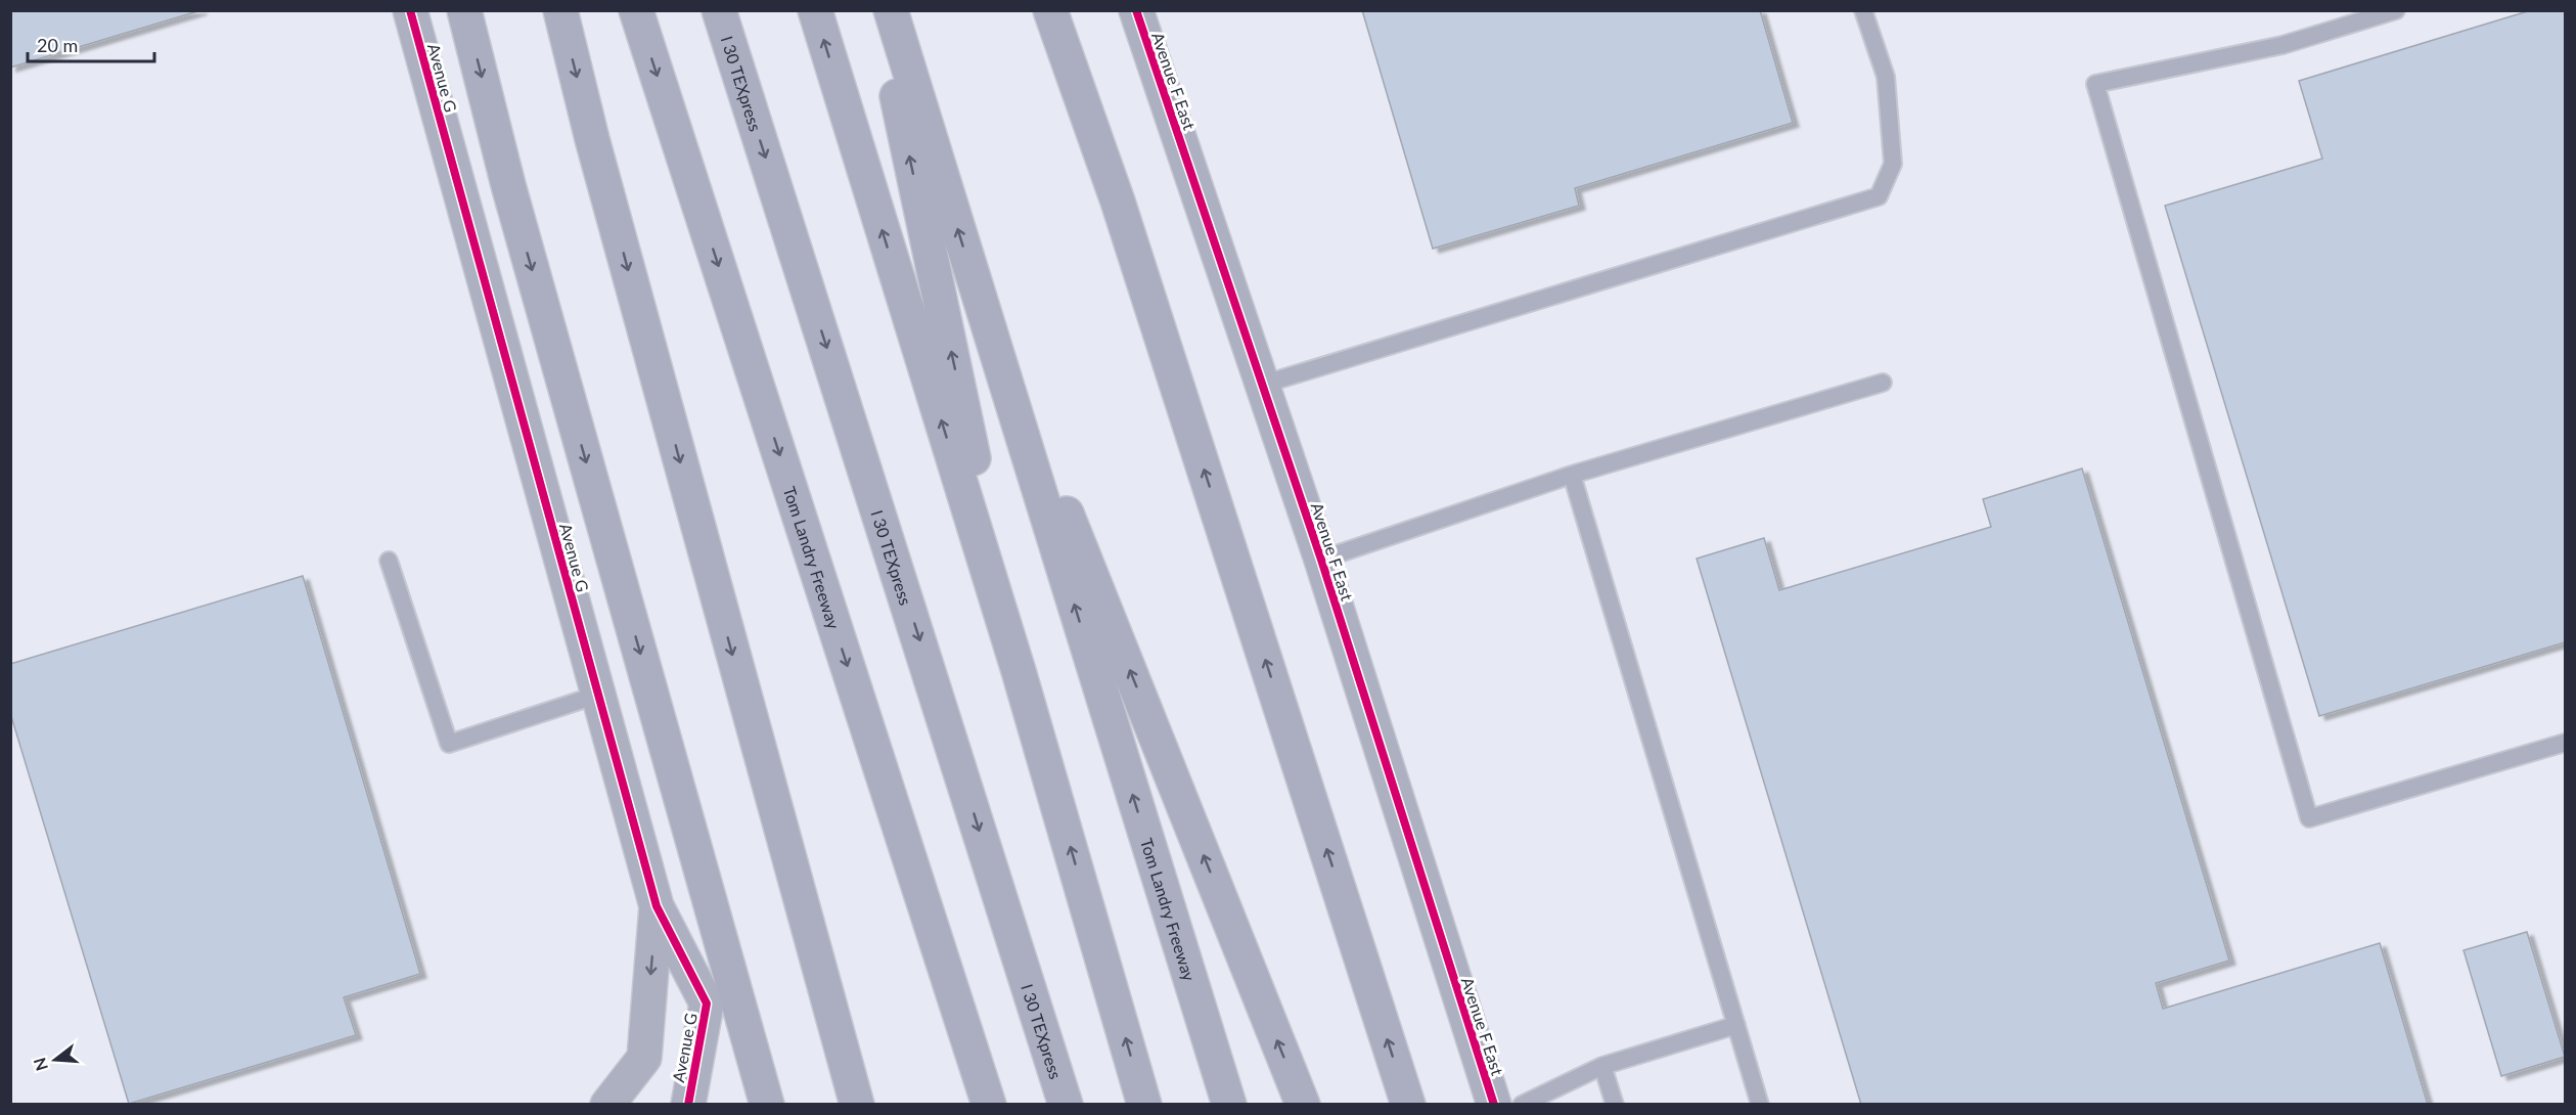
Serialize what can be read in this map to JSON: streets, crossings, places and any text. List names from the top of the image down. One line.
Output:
{"streets":{"highway":["I 30 TEXpress","Tom Landry Freeway"],"street":["Avenue G","Avenue F East"]},"scale_bar":"20 m","north":"left"}
